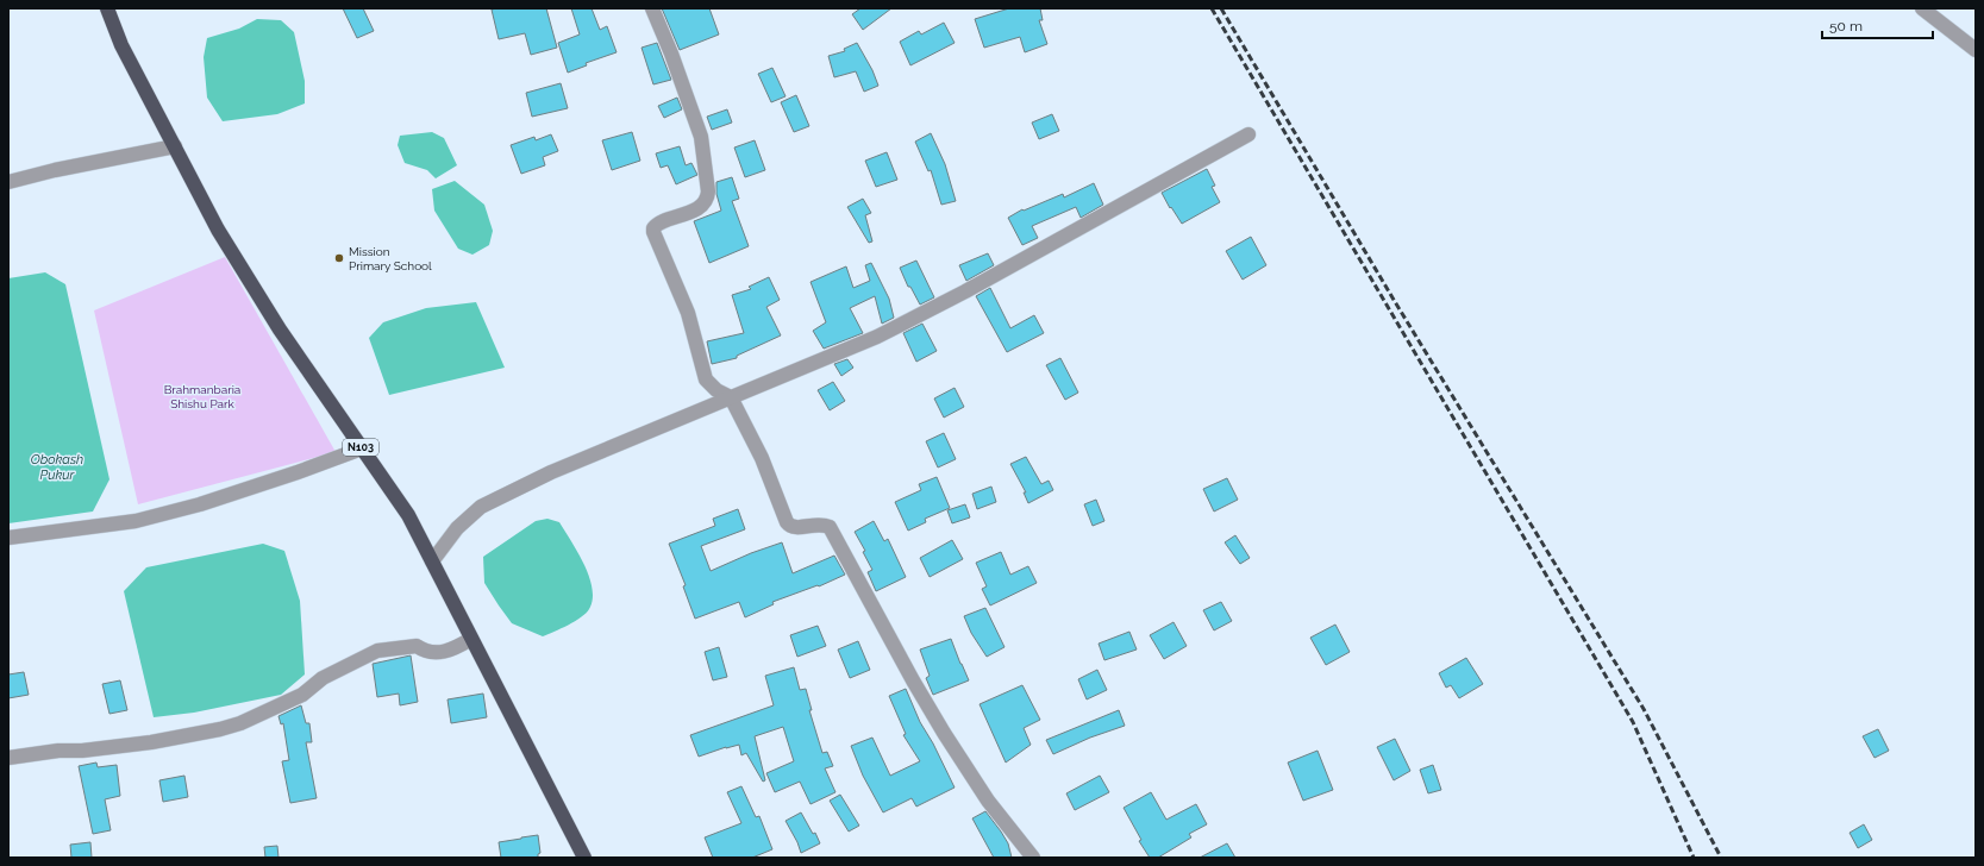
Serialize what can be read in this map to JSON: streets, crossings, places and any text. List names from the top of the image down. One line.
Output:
{"streets":{"highway":["N103"]},"water":["Obokash Pukur"],"parks":["Brahmanbaria Shishu Park"],"places":["Mission Primary School"],"scale_bar":"50 m"}
